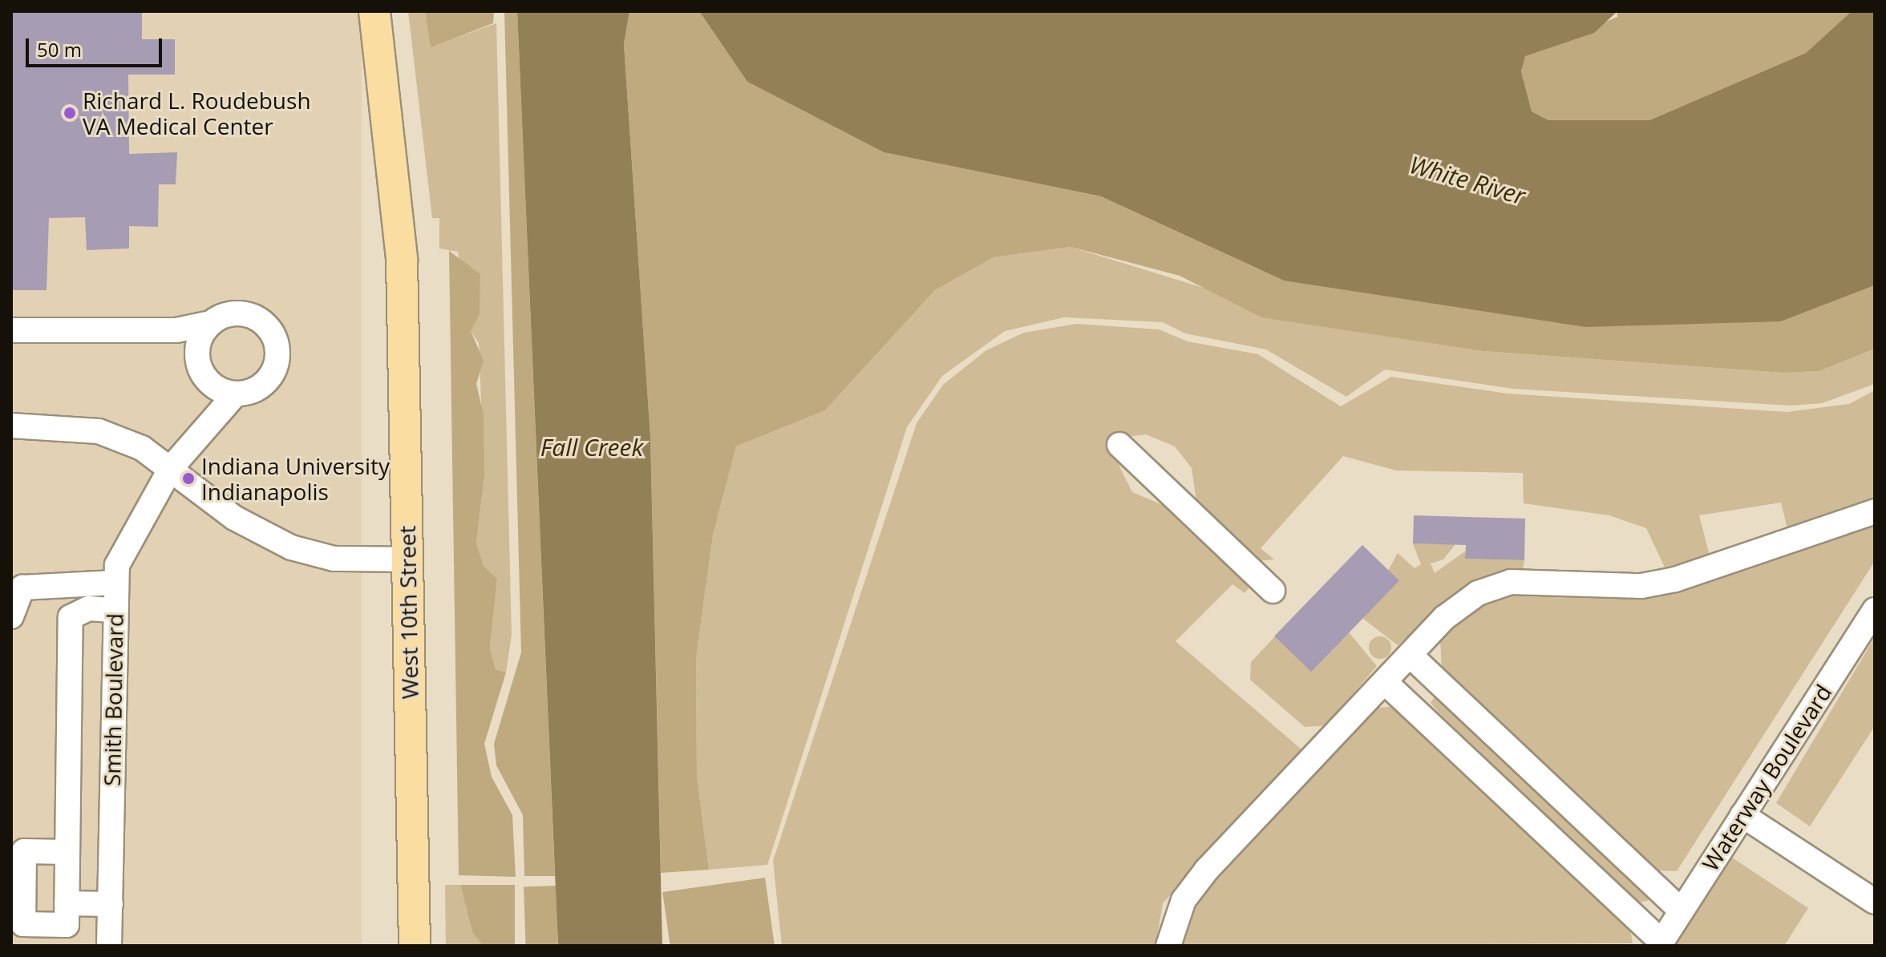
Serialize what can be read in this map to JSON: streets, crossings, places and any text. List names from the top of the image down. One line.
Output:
{"streets":{"main road":["West 10th Street"],"street":["Smith Boulevard","Waterway Boulevard"]},"water":["White River","Fall Creek"],"places":["Richard L. Roudebush VA Medical Center","Indiana University Indianapolis"],"scale_bar":"50 m"}
